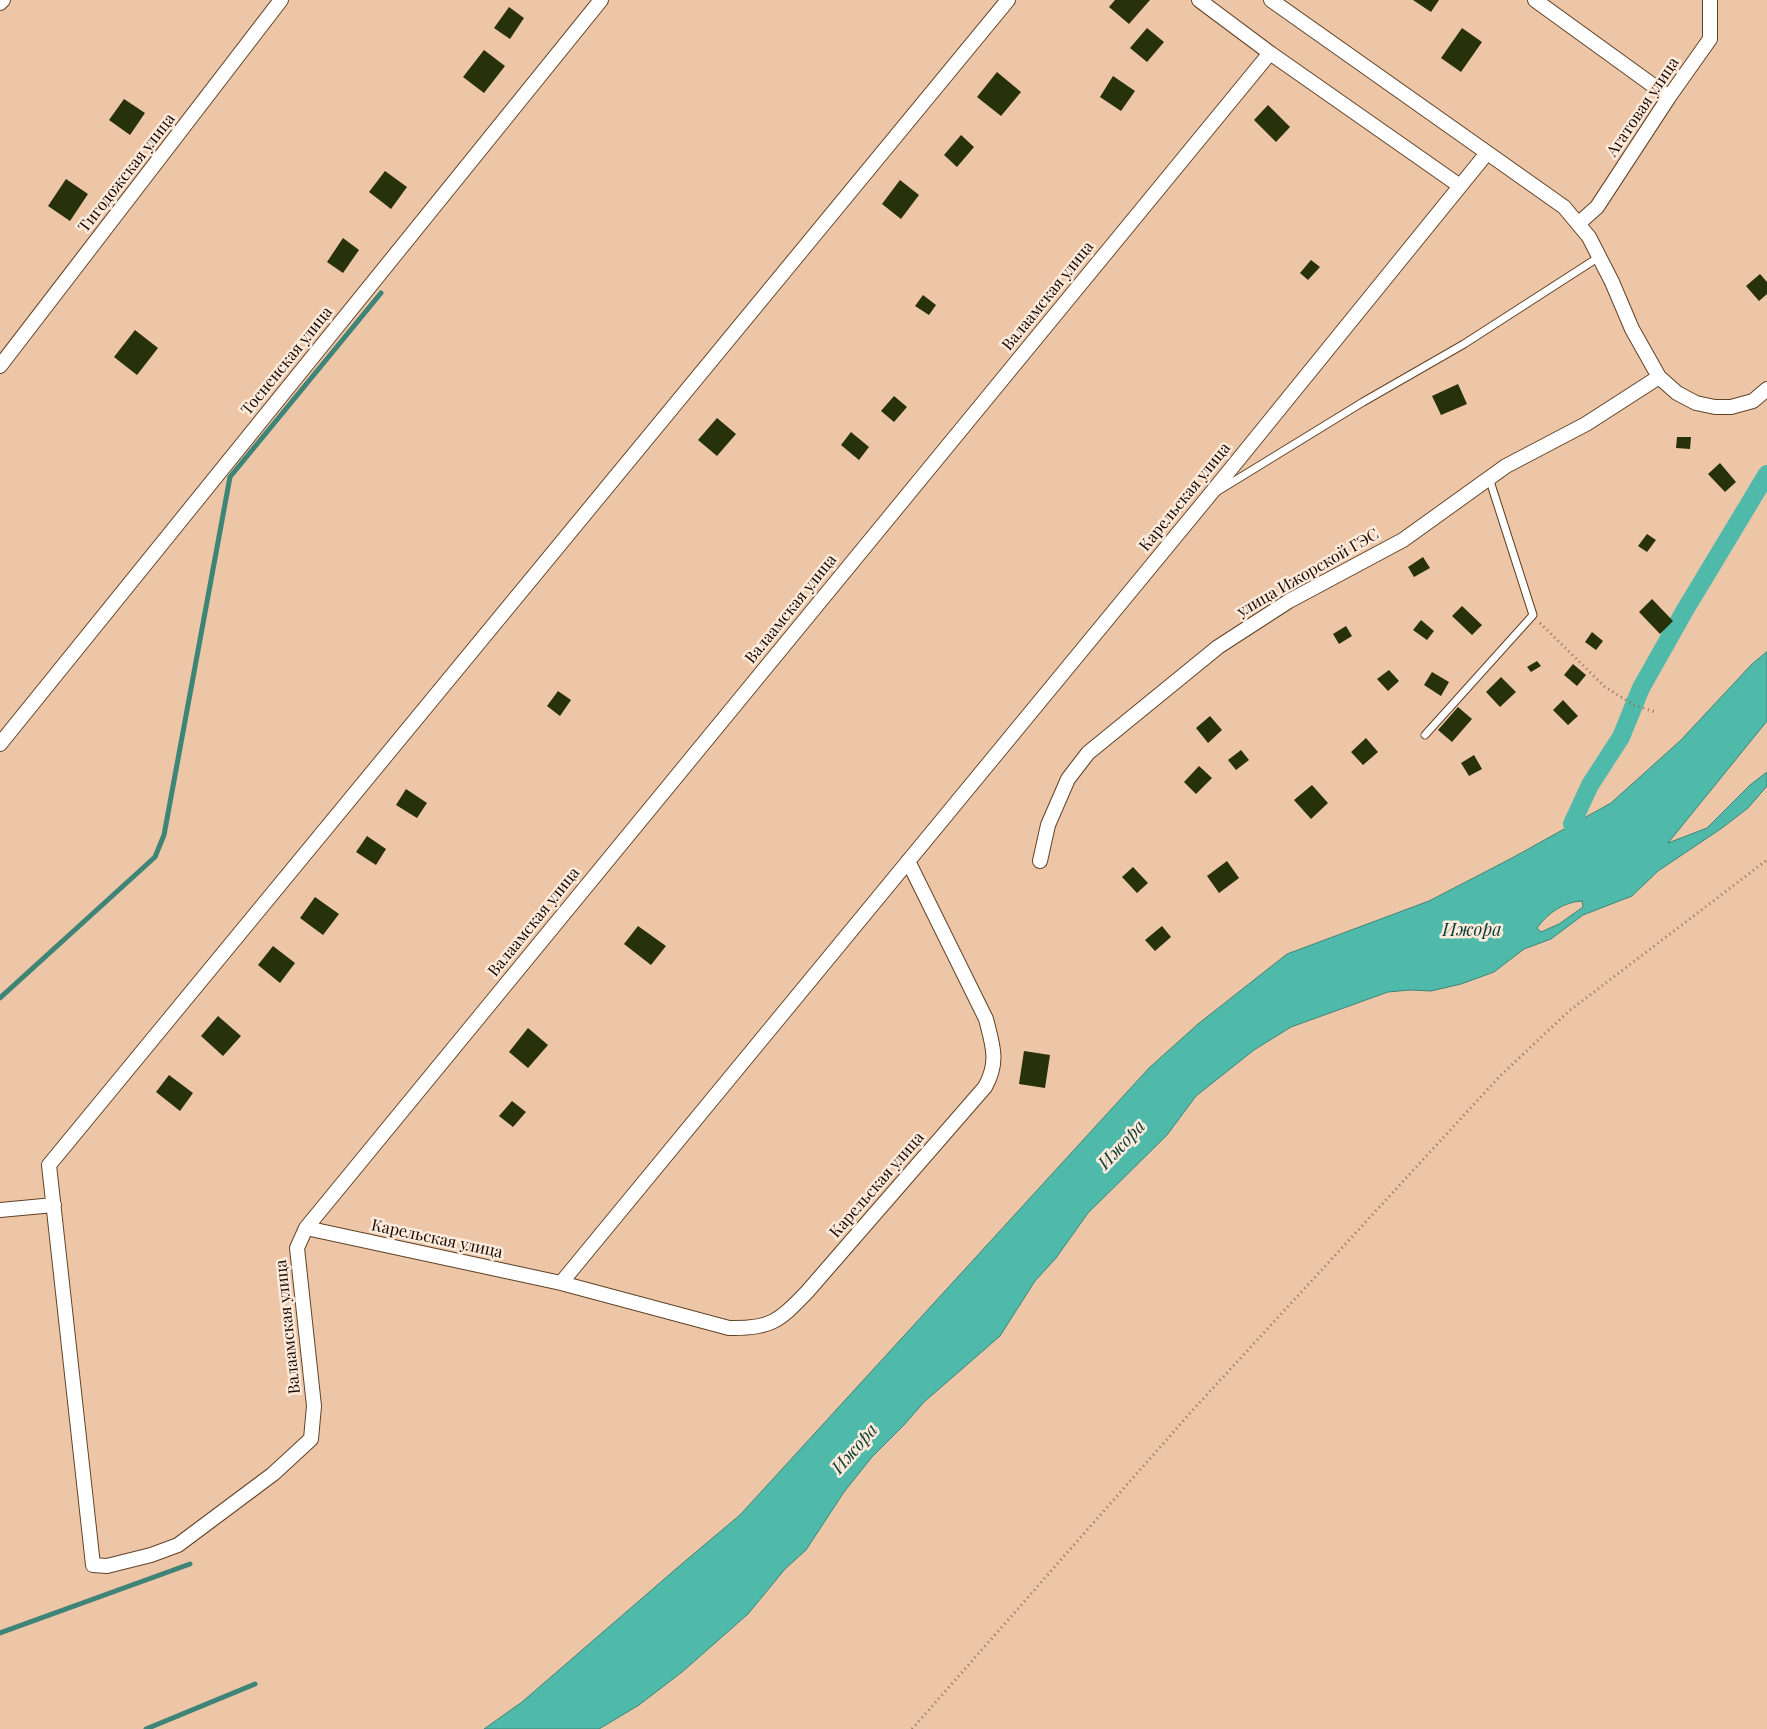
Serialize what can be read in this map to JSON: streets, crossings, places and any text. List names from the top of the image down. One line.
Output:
{"streets":{"street":["Агатовая улица","Тигодожская улица","Валаамская улица","Тосненская улица","Карельская улица","улица Ижорской ГЭС"]},"crossings":[["Валаамская улица","Карельская улица"]],"water":["Ижора"]}
